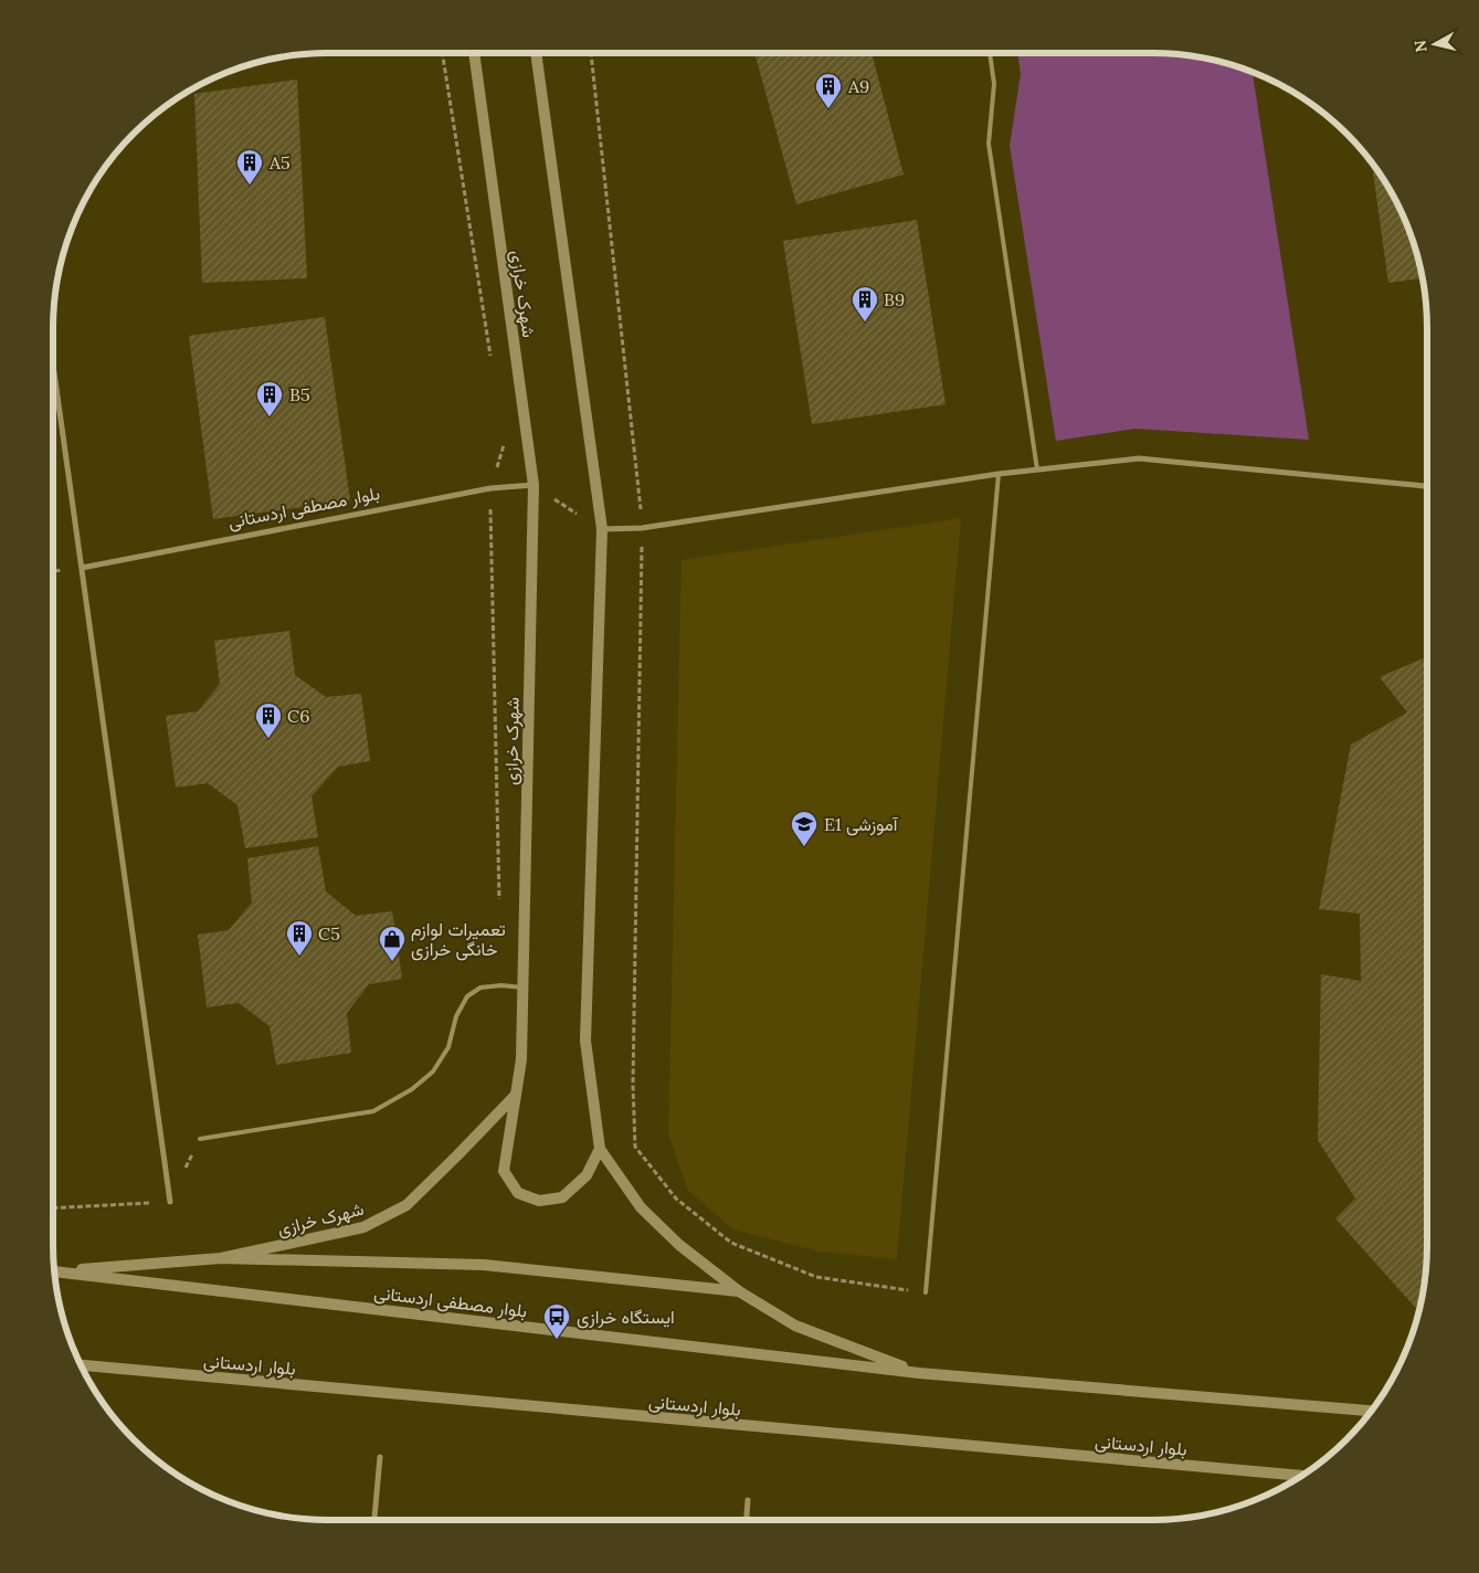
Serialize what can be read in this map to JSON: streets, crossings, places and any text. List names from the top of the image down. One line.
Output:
{"streets":{"main road":["شهرک خرازی","بلوار مصطفی اردستانی","بلوار اردستانی"]},"crossings":[["شهرک خرازی","بلوار مصطفی اردستانی"]],"places":{"building":["A9","A5","B9","B5","C6","C5"],"school or university":["E1 آموزشی"],"shop":["تعمیرات لوازم خانگی خرازی"],"bus stop":["ایستگاه خرازی"]},"north":"left"}
